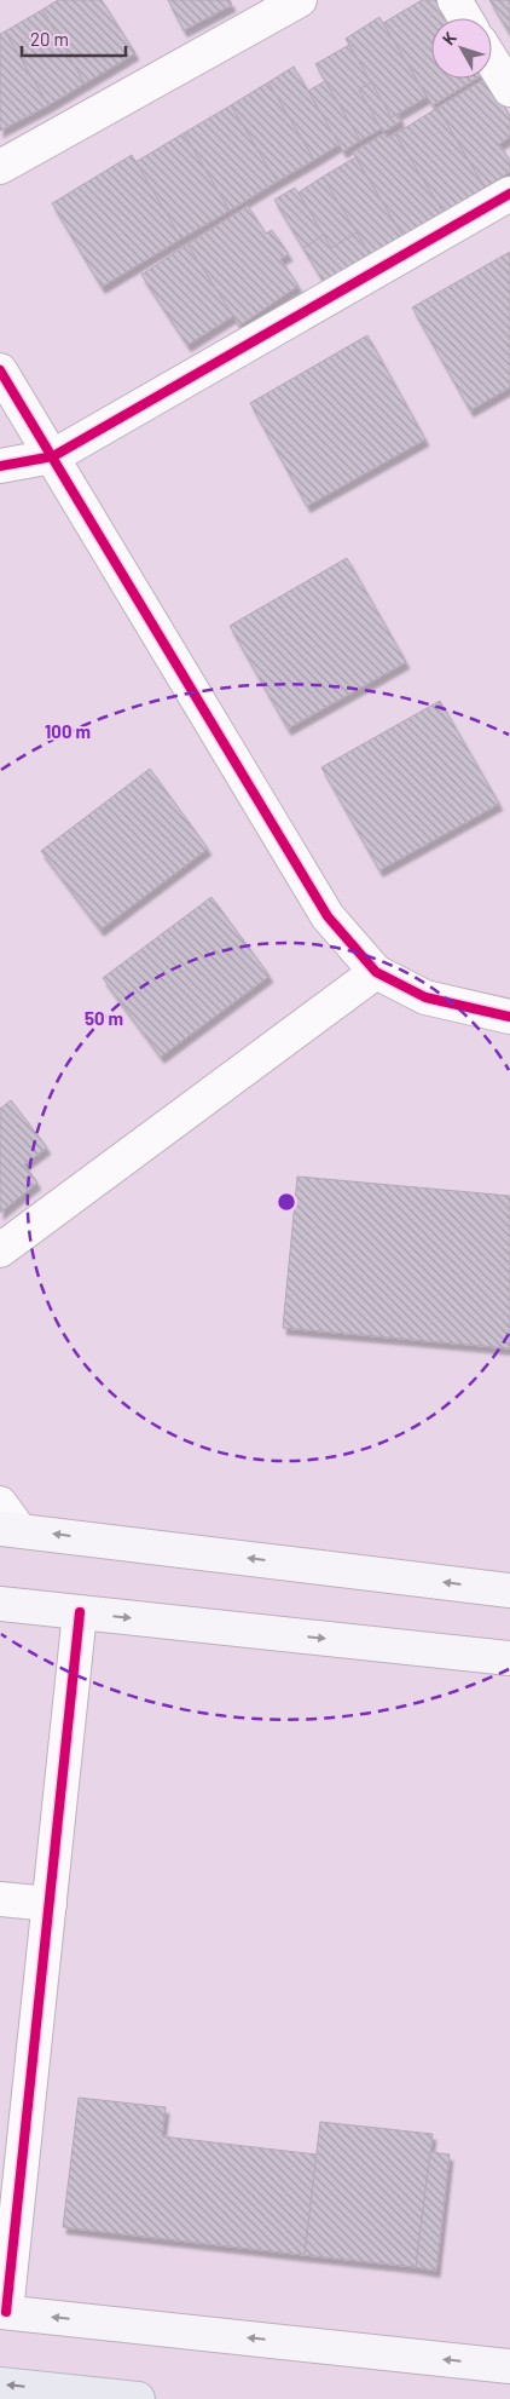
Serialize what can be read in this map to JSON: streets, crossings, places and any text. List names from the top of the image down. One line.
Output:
{"scale_bar":"20 m","north":"top left","rings":["100 m","50 m"]}
